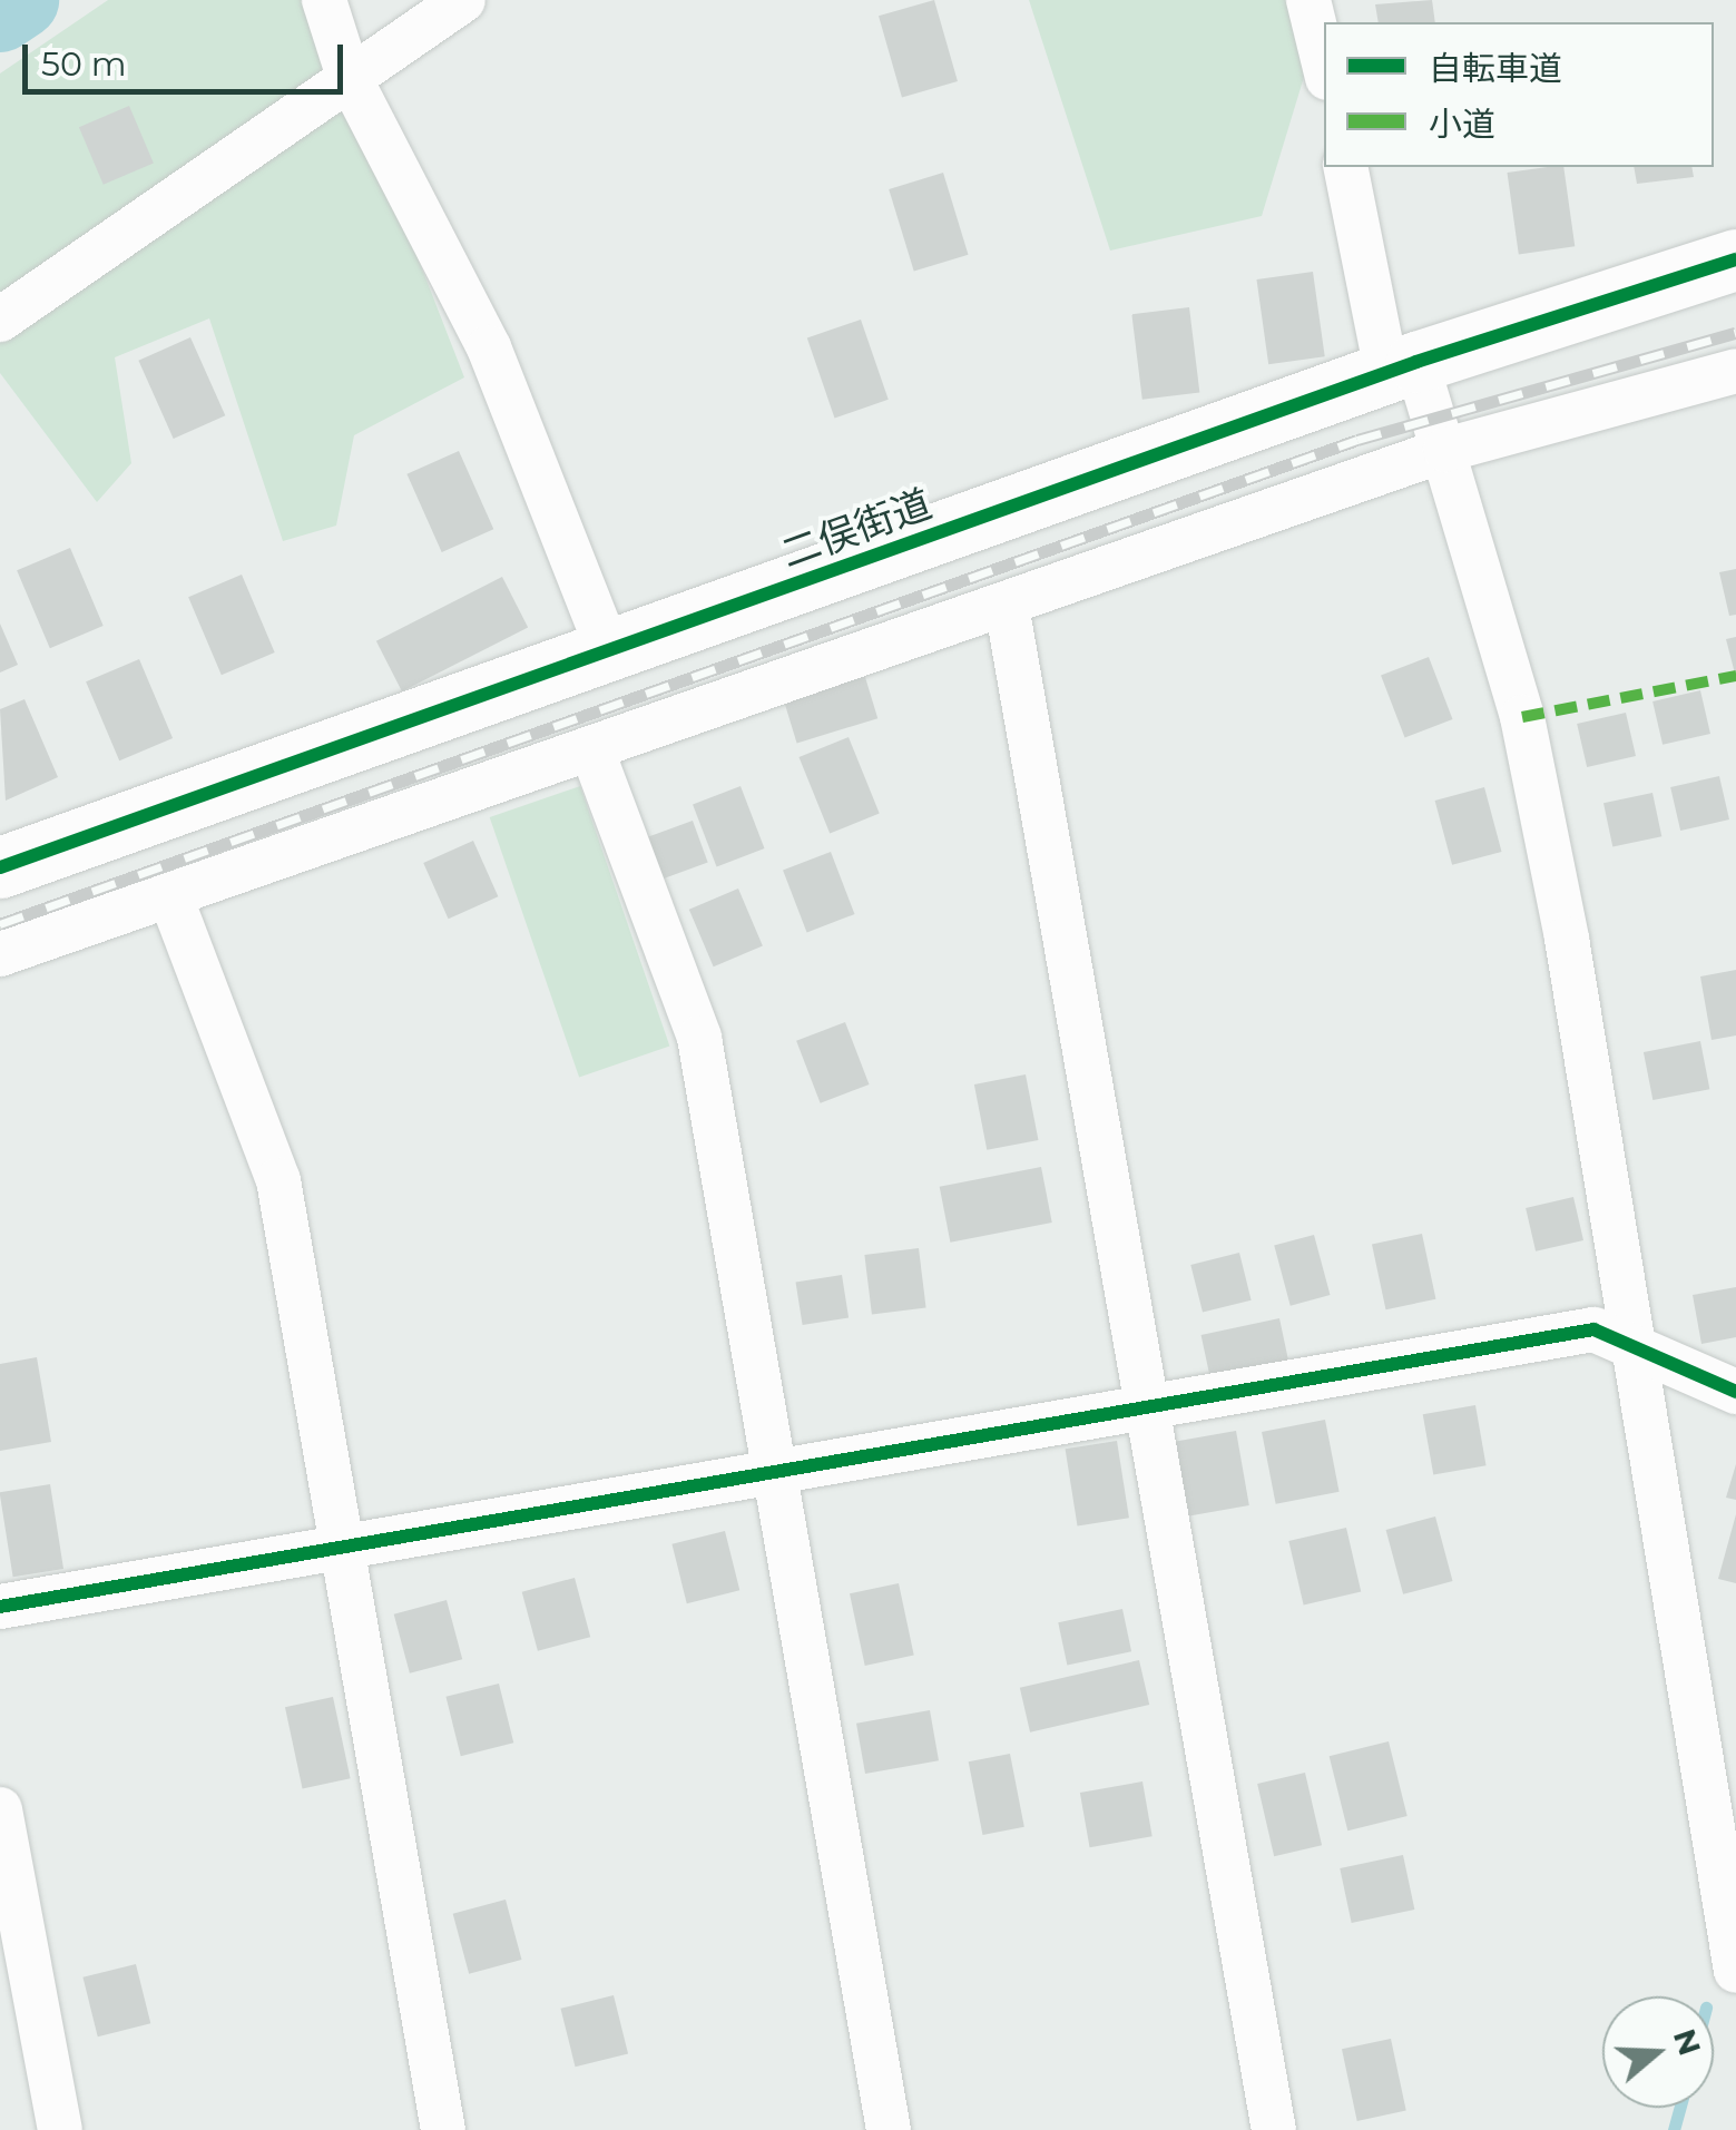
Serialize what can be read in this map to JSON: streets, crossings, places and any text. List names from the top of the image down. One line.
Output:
{"streets":{"street":["二俣街道"]},"legend":["自転車道","小道"],"scale_bar":"50 m","north":"right"}
